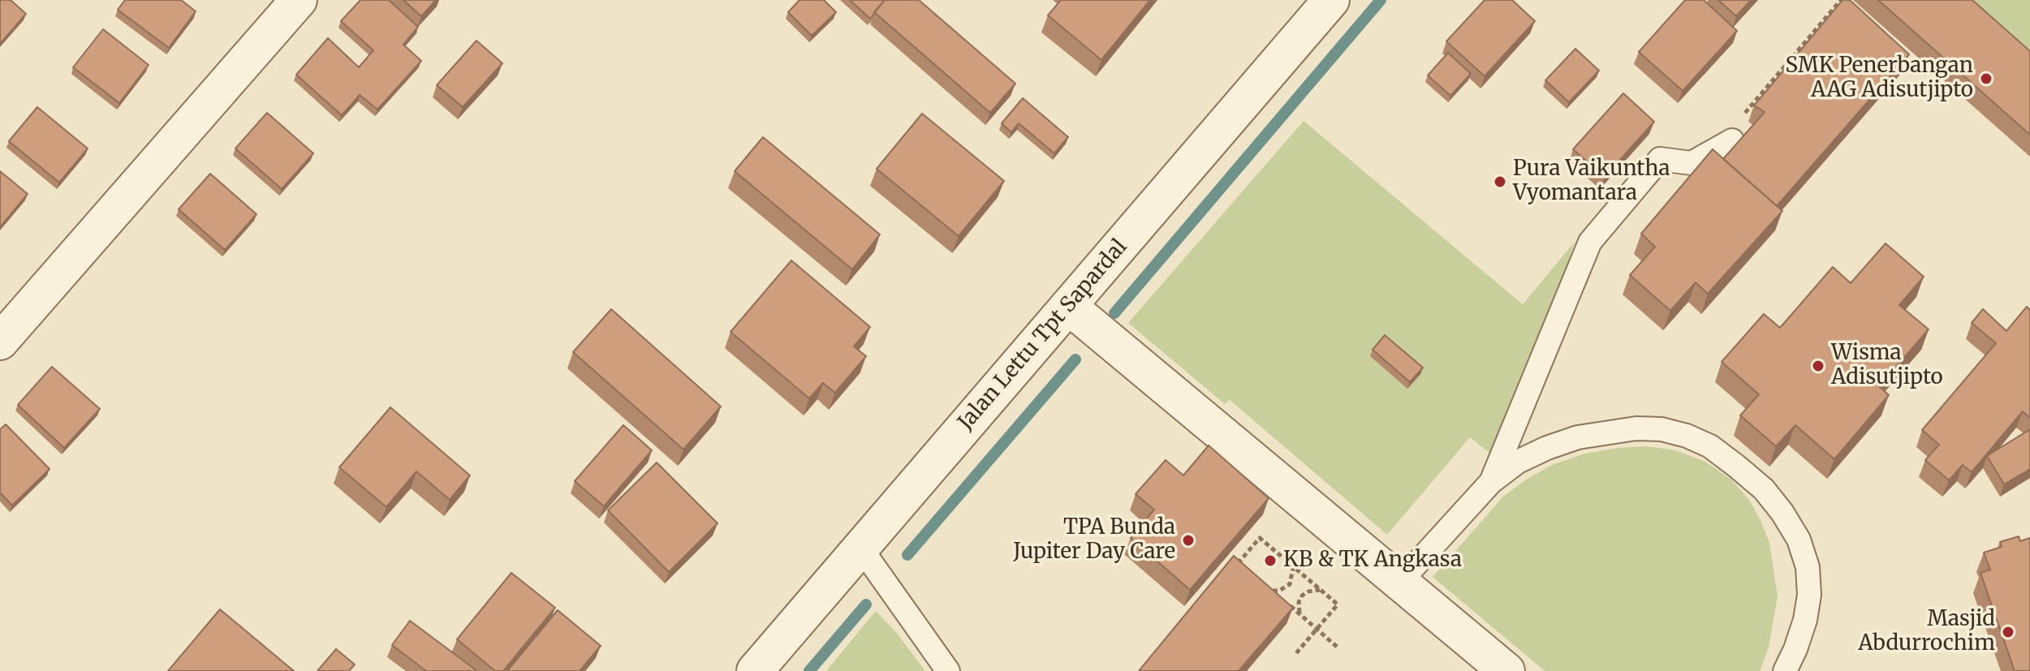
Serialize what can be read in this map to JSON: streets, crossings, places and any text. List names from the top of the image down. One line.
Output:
{"streets":{"street":["Jalan Lettu Tpt Sapardal"]},"places":["SMK Penerbangan AAG Adisutjipto","Pura Vaikuntha Vyomantara","Wisma Adisutjipto","TPA Bunda Jupiter Day Care","KB & TK Angkasa","Masjid Abdurrochim"]}
